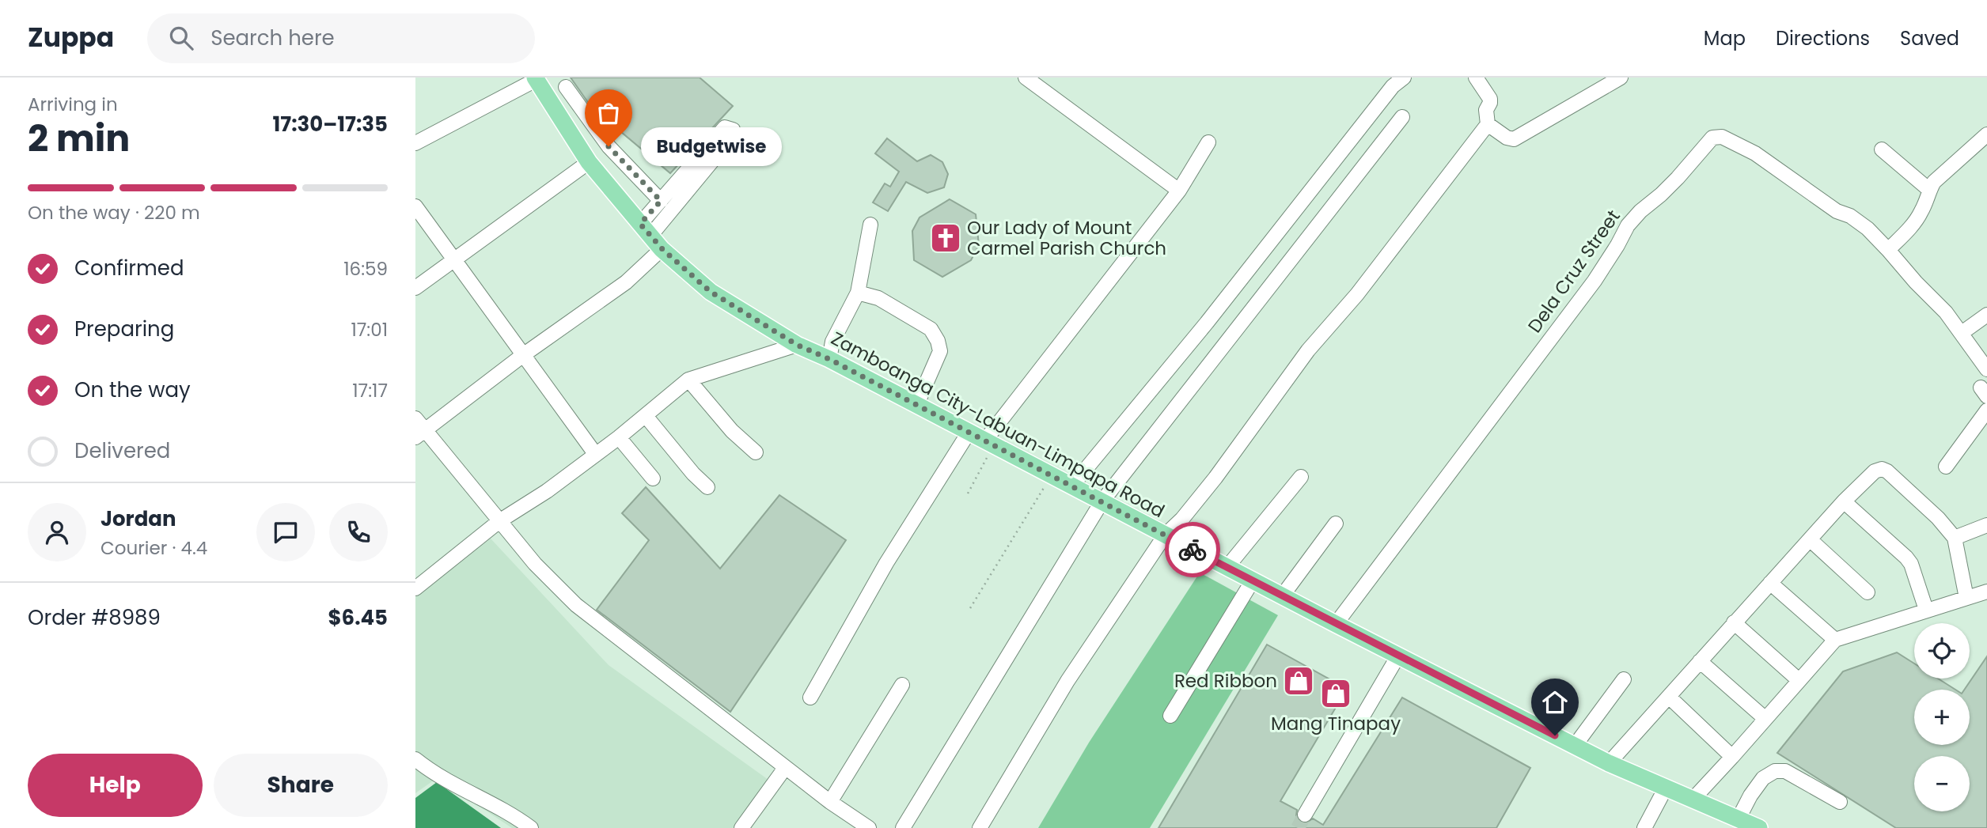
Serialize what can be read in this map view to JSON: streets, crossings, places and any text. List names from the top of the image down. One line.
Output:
{"streets":{"main road":["Zamboanga City-Labuan-Limpapa Road"],"street":["Dela Cruz Street"]},"crossings":[["Dela Cruz Street","Zamboanga City-Labuan-Limpapa Road"]],"places":{"other":["Budgetwise"],"church":["Our Lady of Mount Carmel Parish Church"],"shop":["Red Ribbon","Mang Tinapay"]},"page":{"header":"Zuppa","search":"Search here","nav":["Map","Directions","Saved"],"heading":["2 min","Arriving in","17:30–17:35"],"panel":["Jordan","Courier · 4.4","Order #8989","$6.45"],"bubble":"Budgetwise","bar":"On the way · 220 m","list":[["Confirmed","16:59"],["Preparing","17:01"],["On the way","17:17"],"Delivered"],"map_buttons":["+","−"],"buttons":["Help","Share"]}}
